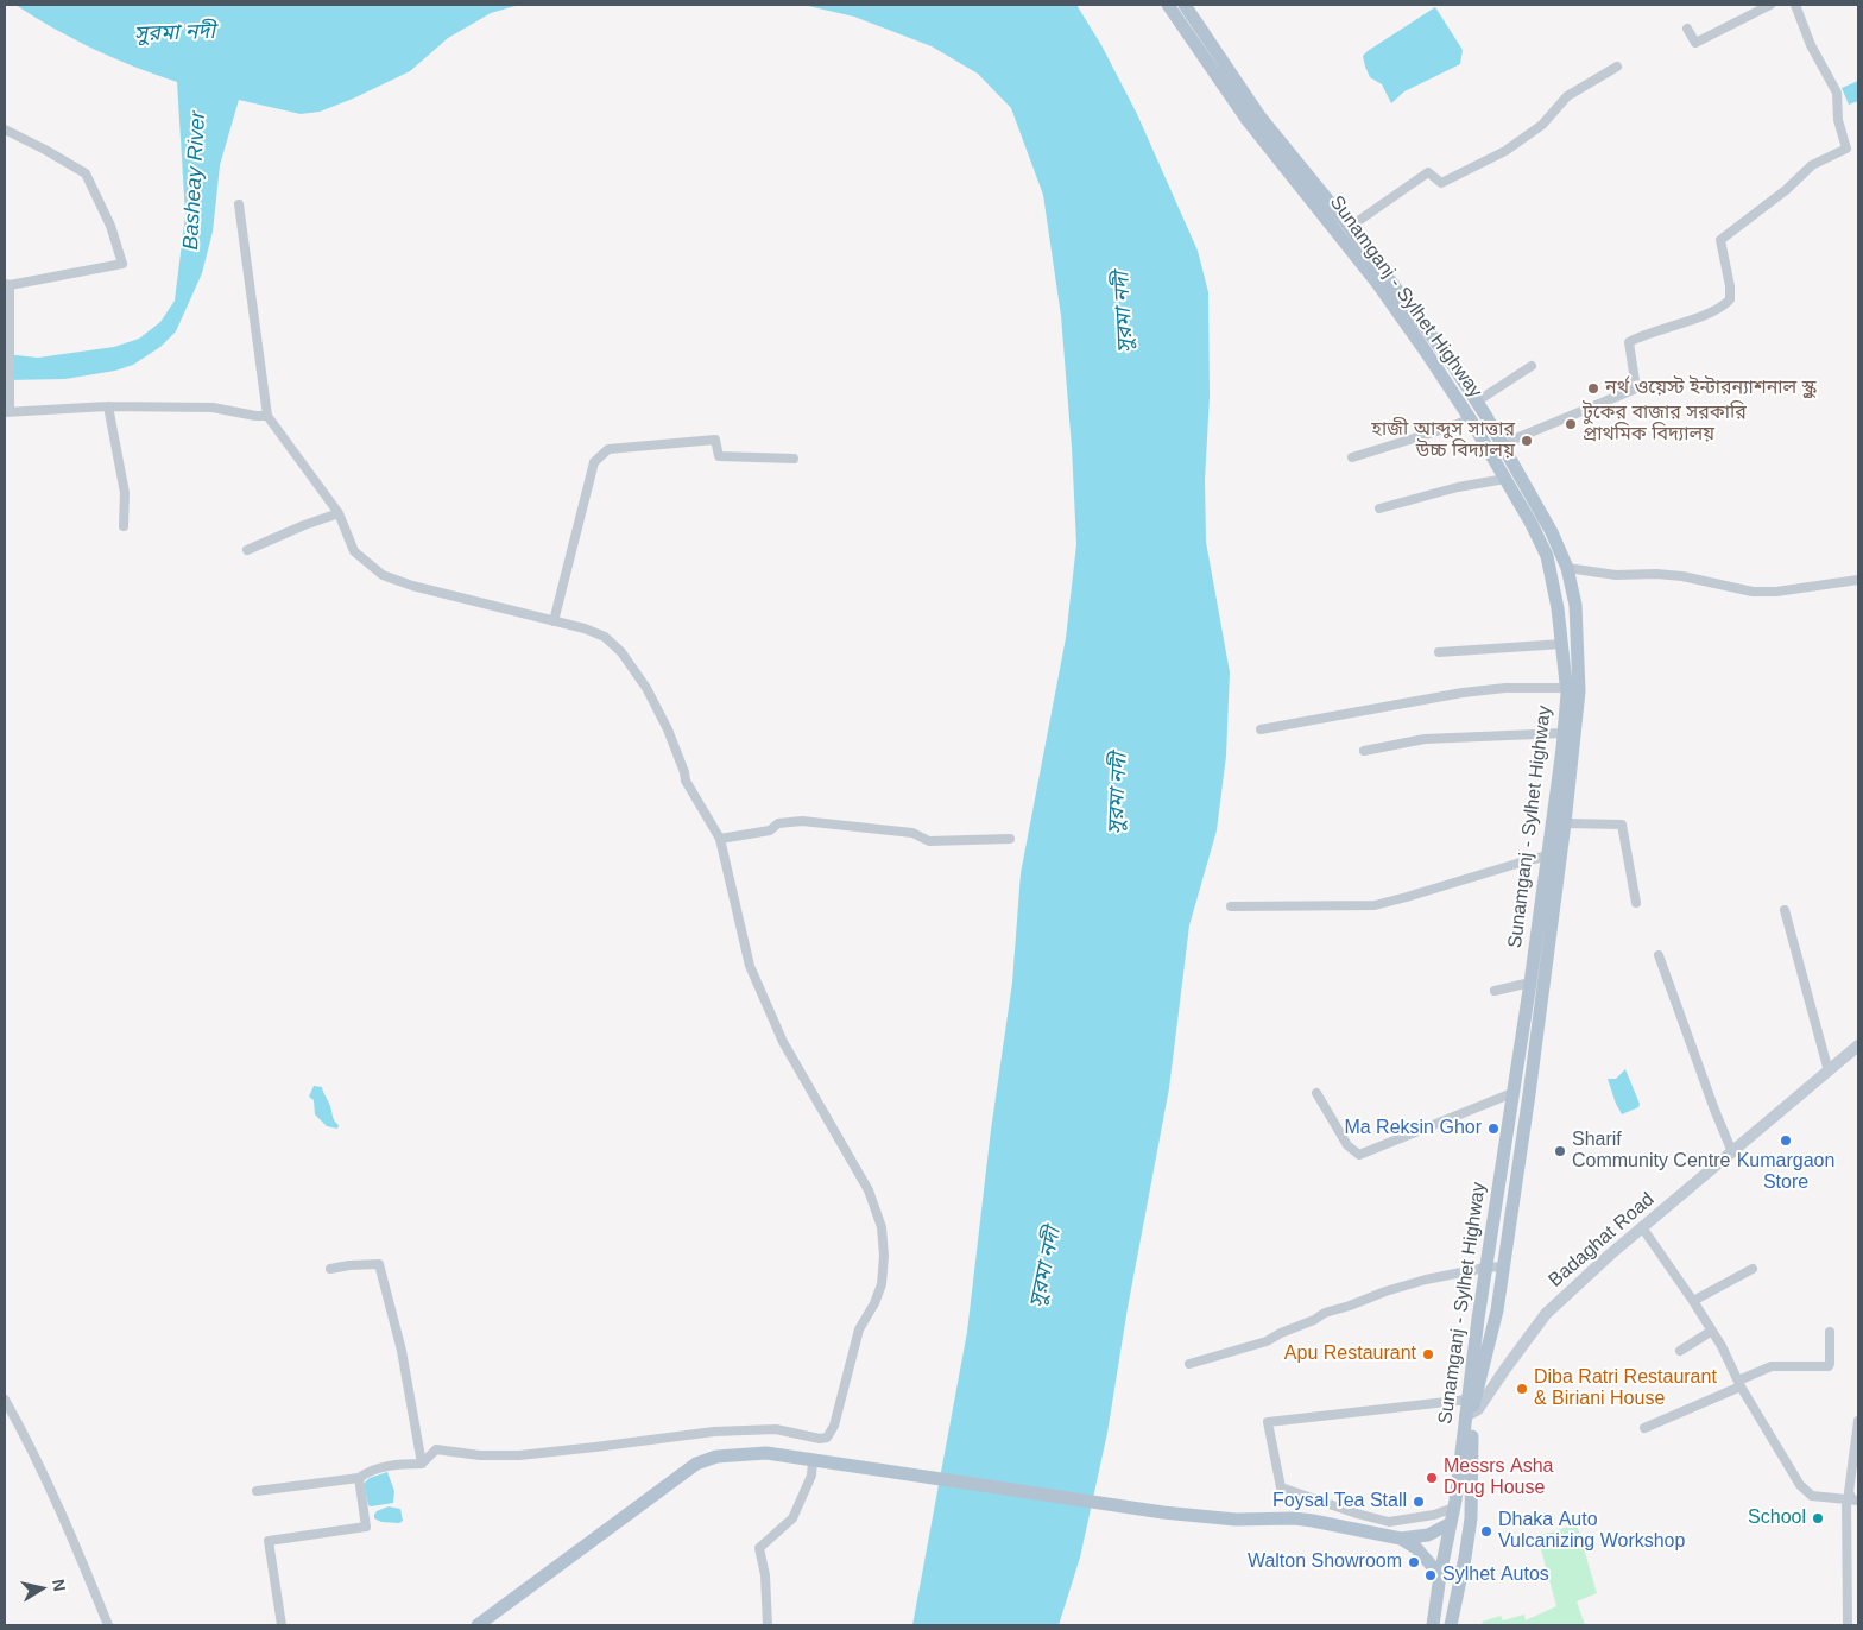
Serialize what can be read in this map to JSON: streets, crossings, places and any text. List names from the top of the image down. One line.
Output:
{"streets":{"main road":["Sunamganj - Sylhet Highway","Badaghat Road"]},"crossings":[["Sunamganj - Sylhet Highway","Badaghat Road"]],"water":["সুরমা নদী","Basheay River"],"places":["নর্থ ওয়েস্ট ইন্টারন্যাশনাল স্কুল","টুকের বাজার সরকারি প্রাথমিক বিদ্যালয়","হাজী আব্দুস সাত্তার উচ্চ বিদ্যালয়","Ma Reksin Ghor","Kumargaon Store","Sharif Community Centre","Apu Restaurant","Diba Ratri Restaurant & Biriani House","Messrs Asha Drug House","Foysal Tea Stall","School","Dhaka Auto Vulcanizing Workshop","Walton Showroom","Sylhet Autos"],"north":"right"}
